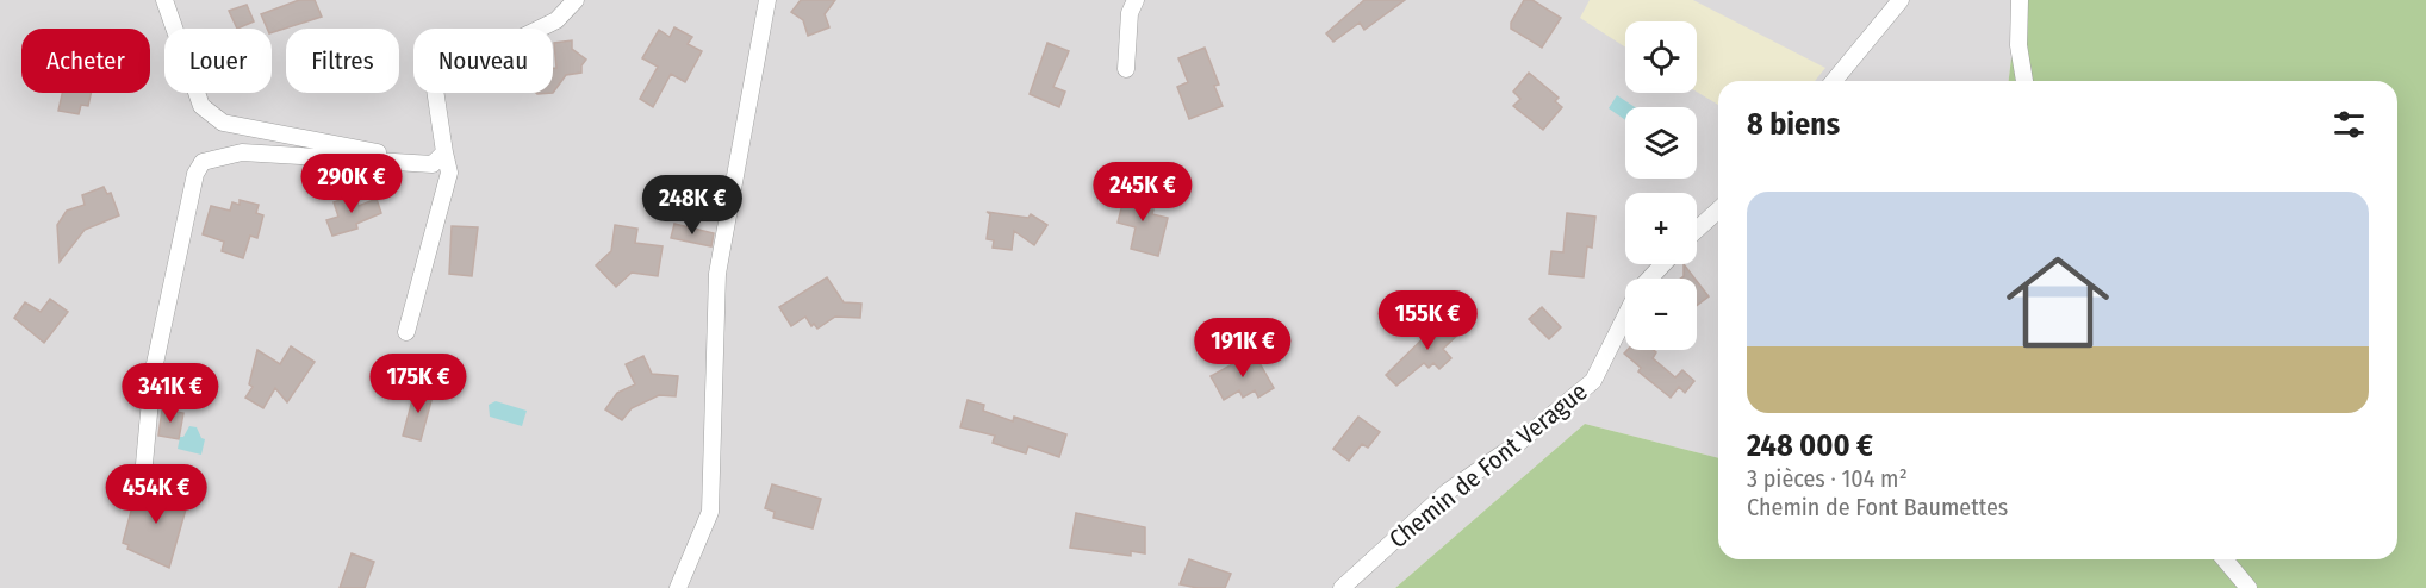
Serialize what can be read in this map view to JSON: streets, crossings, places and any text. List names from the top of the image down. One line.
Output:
{"streets":{"street":["Chemin de Font Verague"]},"page":{"map_buttons":["+","−"],"chip":["Acheter","Louer","Filtres","Nouveau"],"heading":"8 biens","price":["290K €","245K €","248K €","155K €","191K €","175K €","341K €","454K €"],"list":[{"name":"248 000 €","note":"3 pièces · 104 m² · Chemin de Font Baumettes"}]}}
